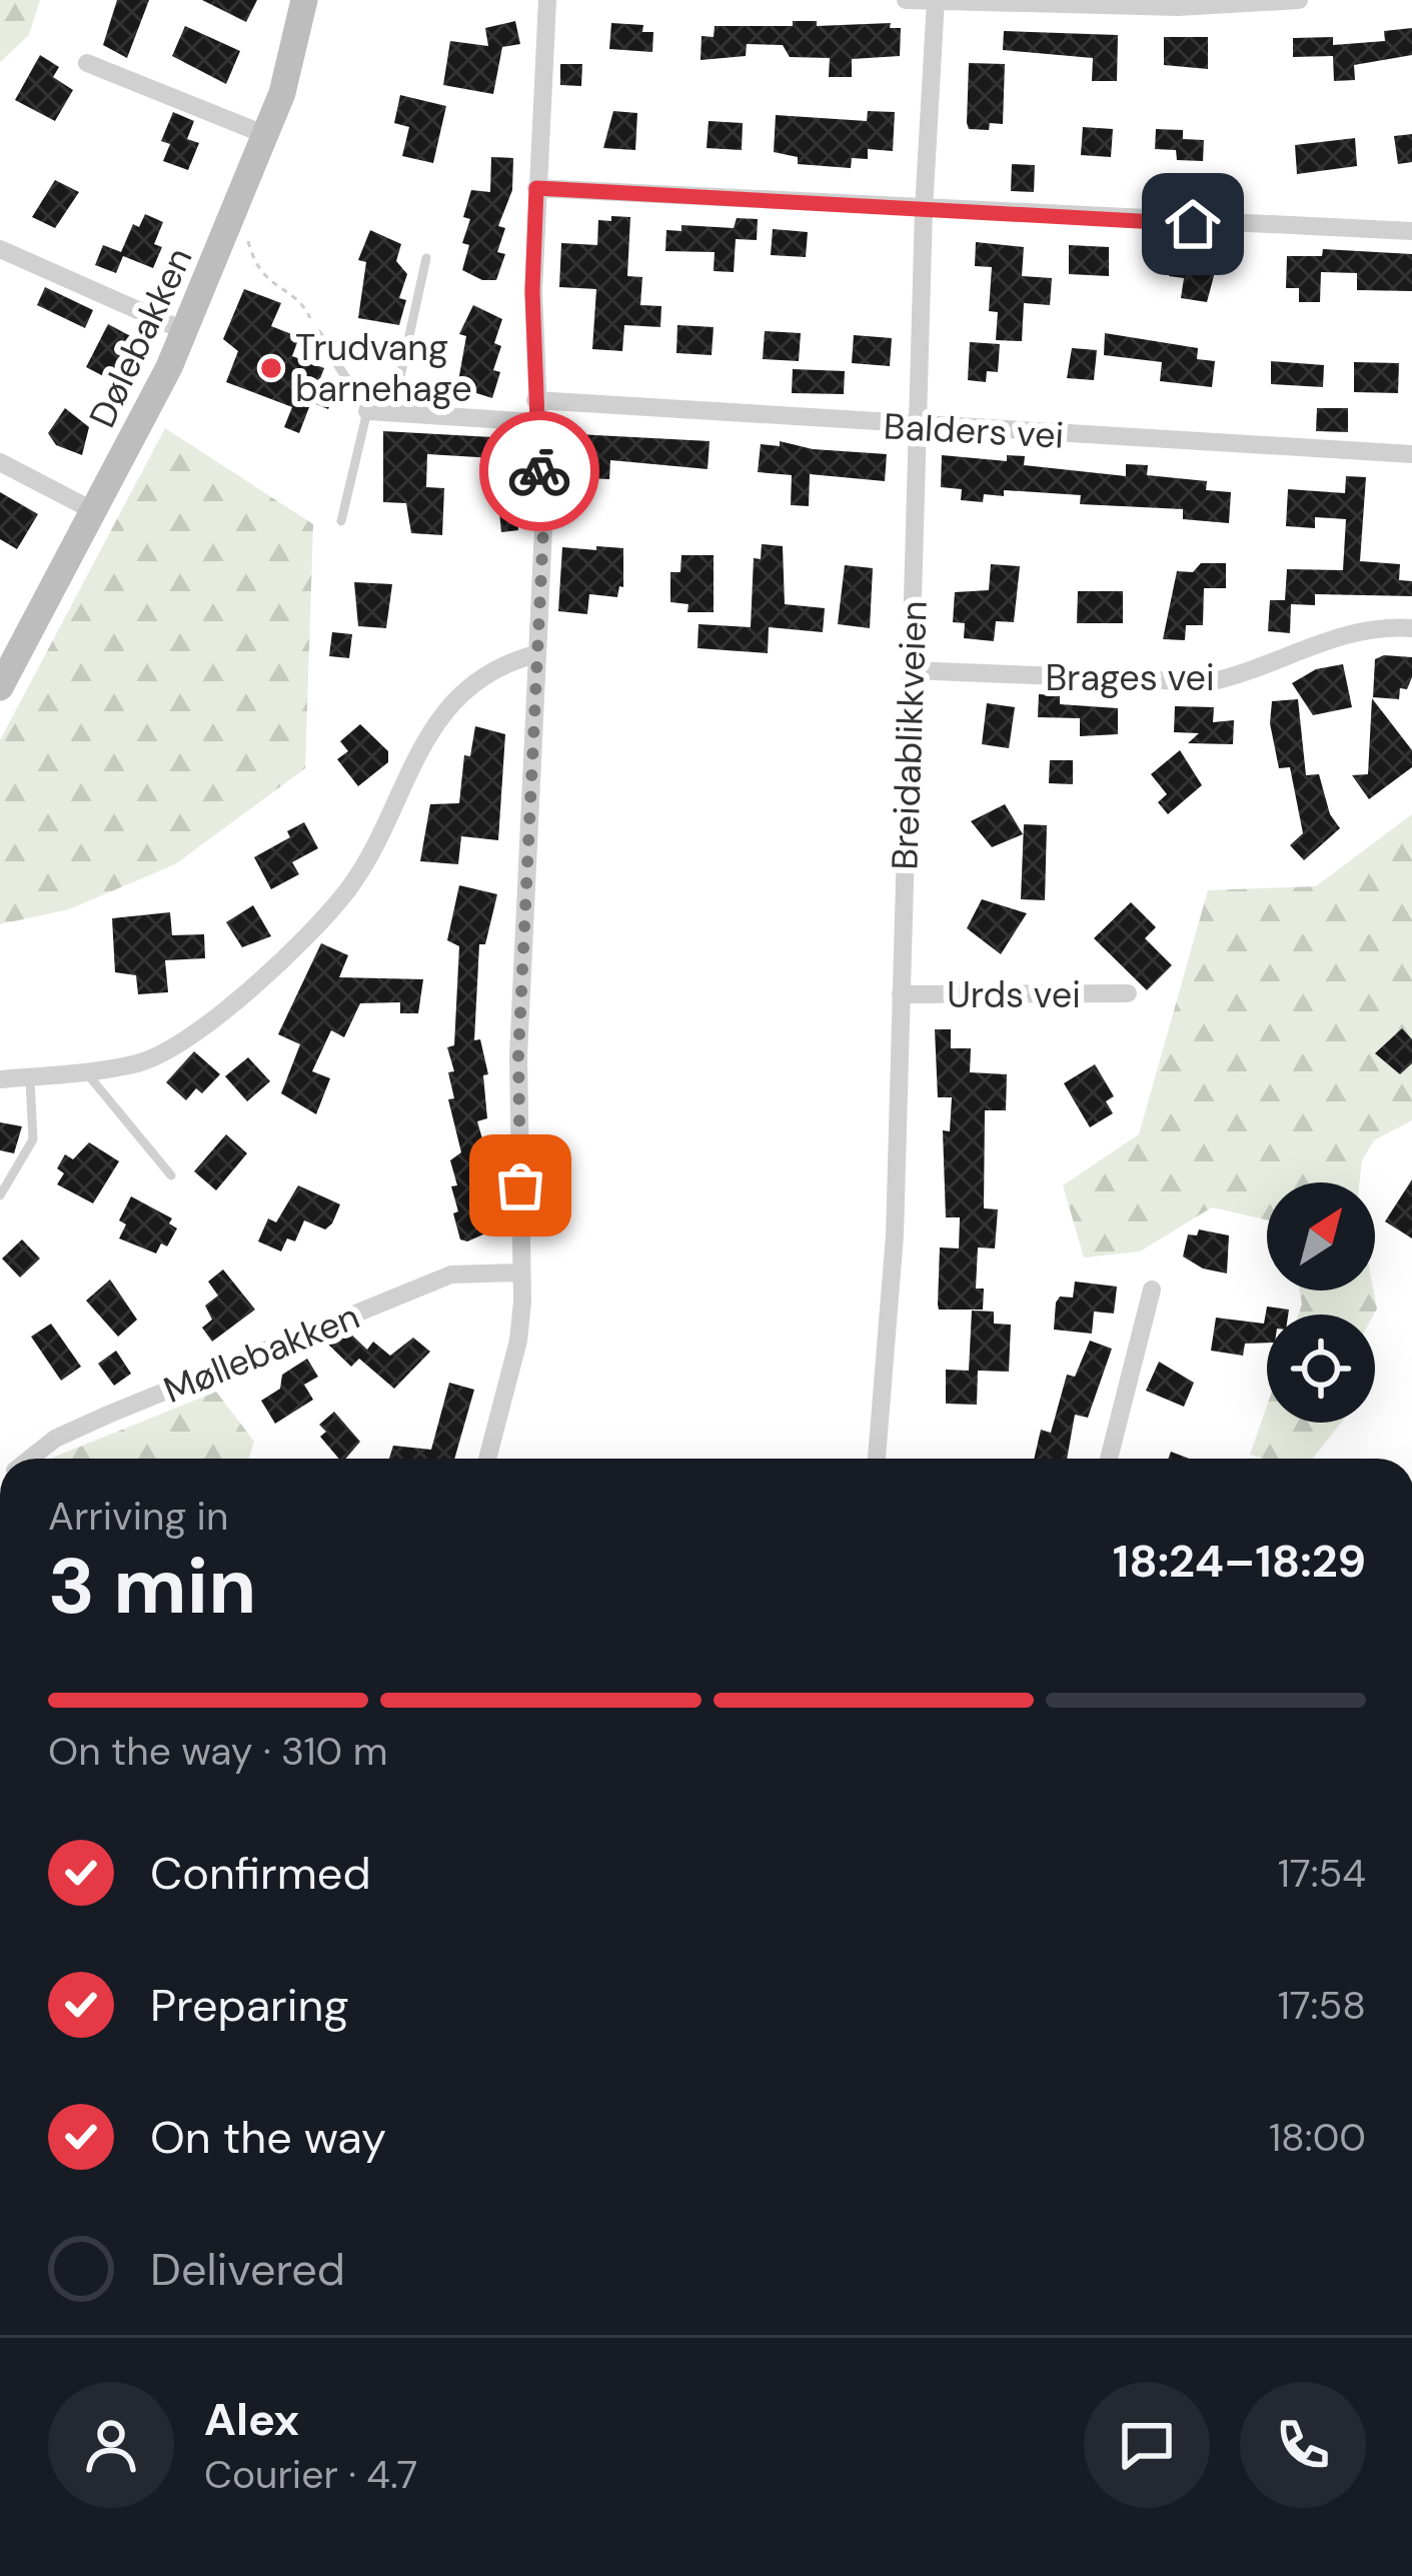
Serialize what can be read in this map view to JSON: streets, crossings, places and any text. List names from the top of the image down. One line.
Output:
{"streets":{"main road":["Dølebakken"],"street":["Balders vei","Brages vei","Breidablikkveien","Urds vei","Møllebakken"]},"crossings":[["Balders vei","Breidablikkveien"],["Brages vei","Breidablikkveien"],["Breidablikkveien","Urds vei"]],"places":["Trudvang barnehage"],"north":"top right","page":{"heading":["3 min","Arriving in","18:24–18:29"],"panel":["Alex","Courier · 4.7"],"bar":"On the way · 310 m","list":[["Confirmed","17:54"],["Preparing","17:58"],["On the way","18:00"],"Delivered"]}}
